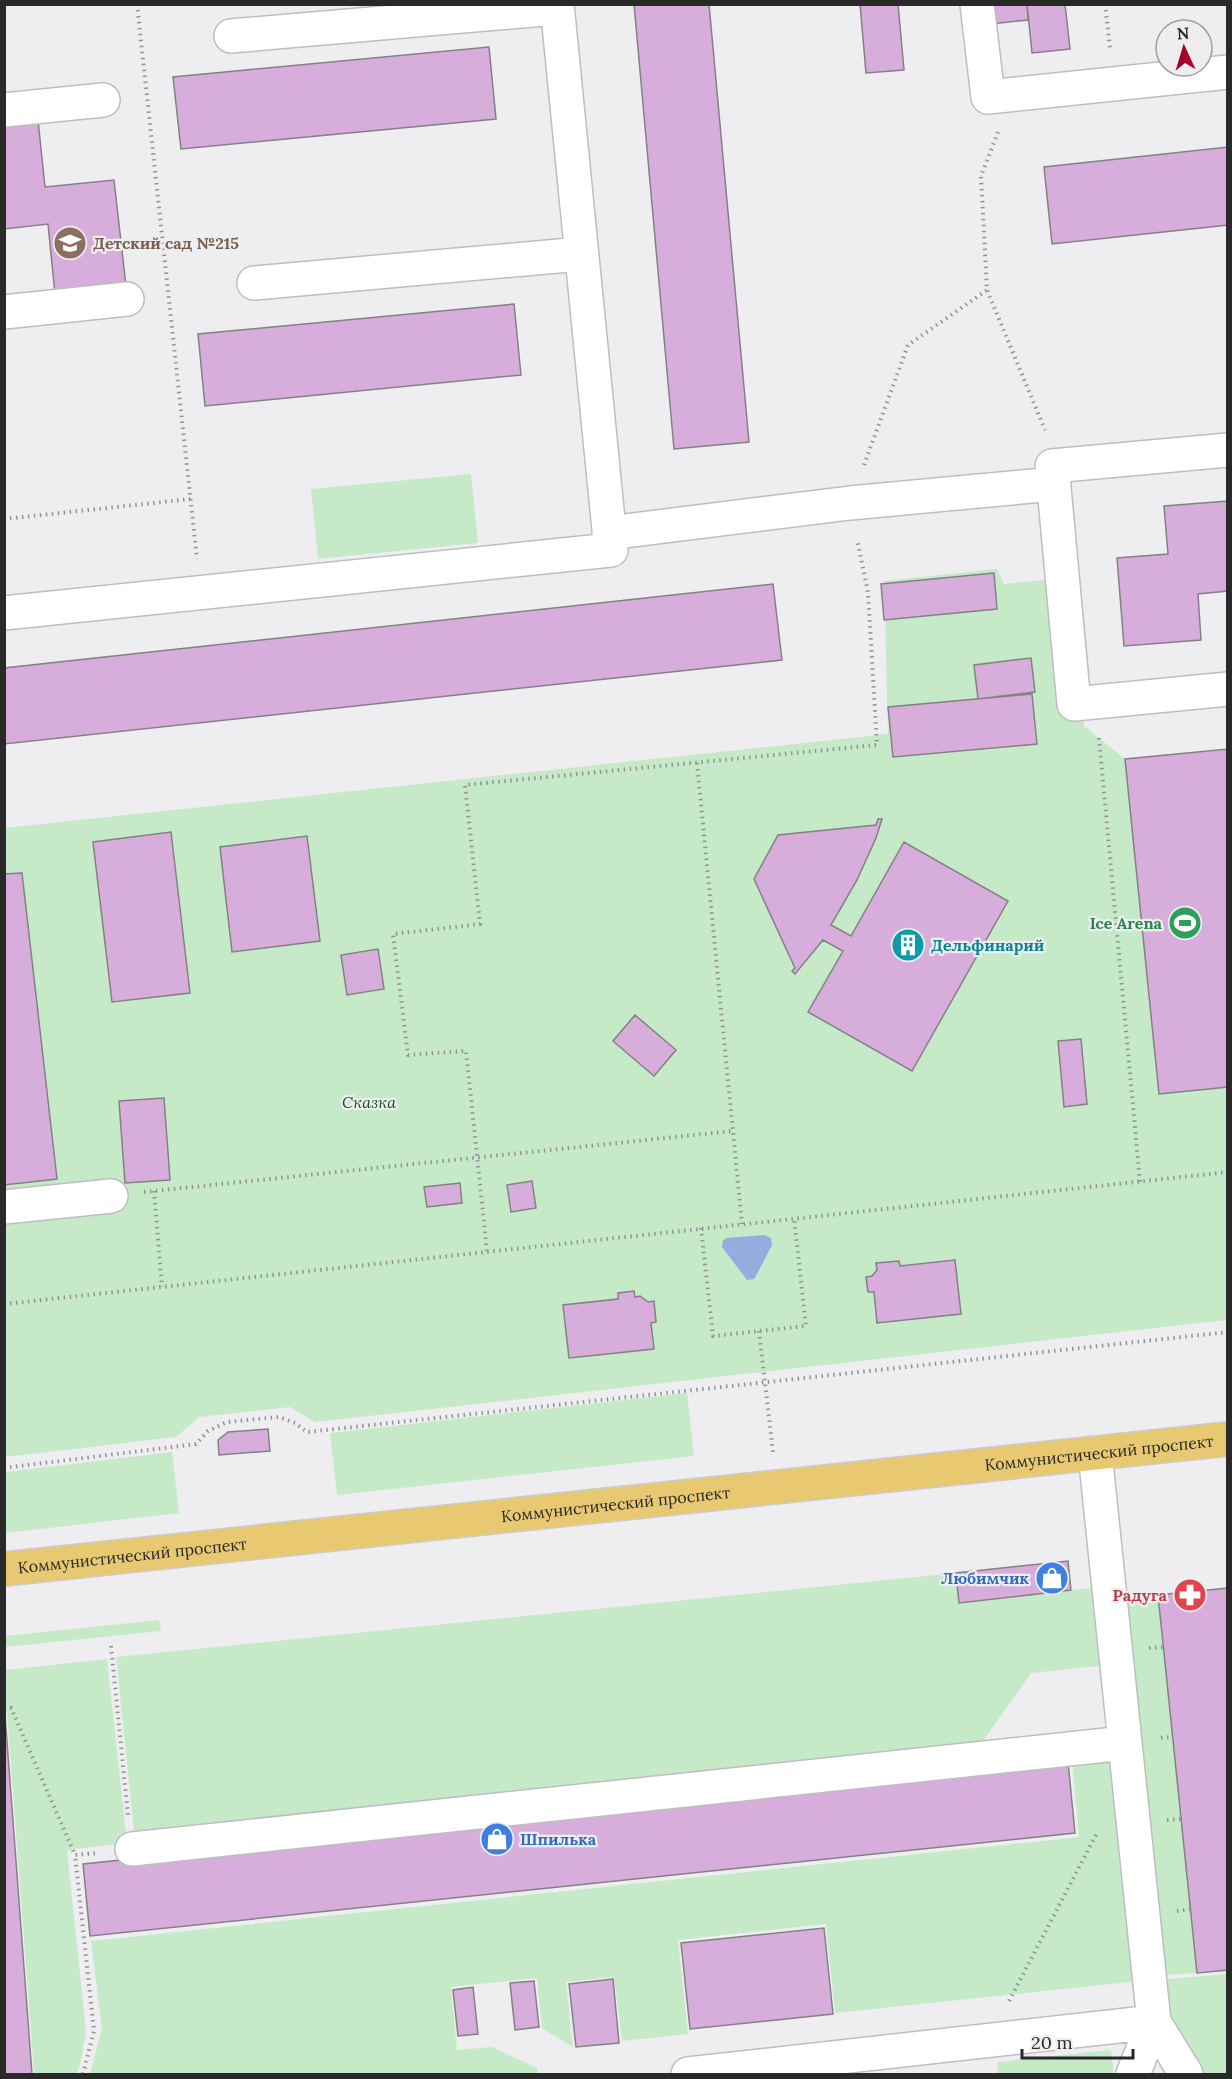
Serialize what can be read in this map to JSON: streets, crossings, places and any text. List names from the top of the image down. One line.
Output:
{"streets":{"main road":["Коммунистический проспект"]},"parks":["Сказка"],"places":{"school or university":["Детский сад №215"],"sports":["Ice Arena"],"building":["Дельфинарий"],"shop":["Любимчик","Шпилька"],"pharmacy":["Радуга"]},"scale_bar":"20 m","north":"top"}
